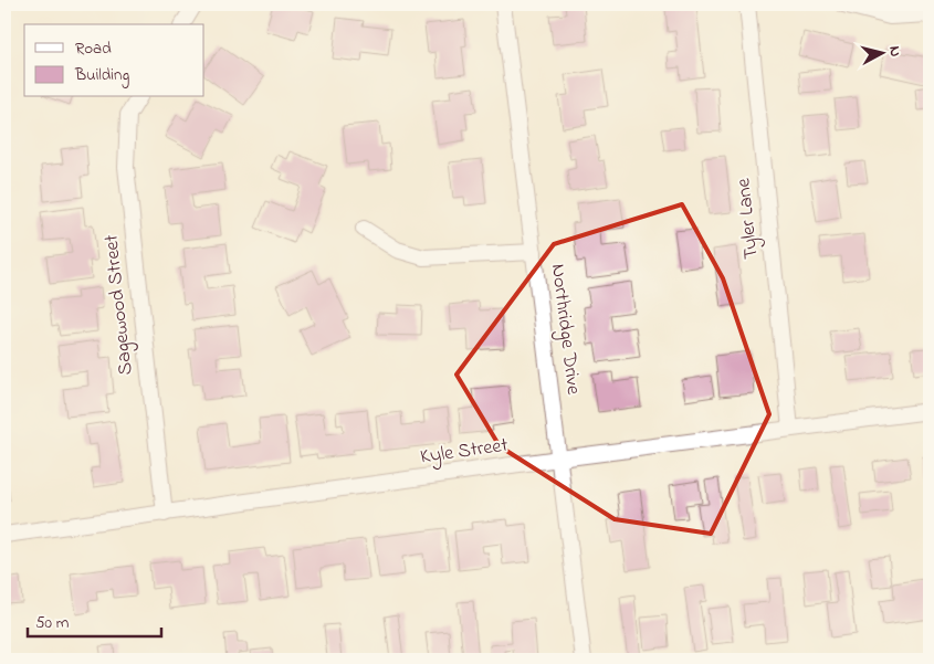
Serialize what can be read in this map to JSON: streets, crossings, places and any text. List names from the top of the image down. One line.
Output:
{"streets":{"street":["Tyler Lane","Sagewood Street","Northridge Drive","Kyle Street"]},"crossings":[["Tyler Lane","Kyle Street"],["Sagewood Street","Kyle Street"],["Northridge Drive","Kyle Street"]],"legend":["Road","Building"],"scale_bar":"50 m","north":"right"}
